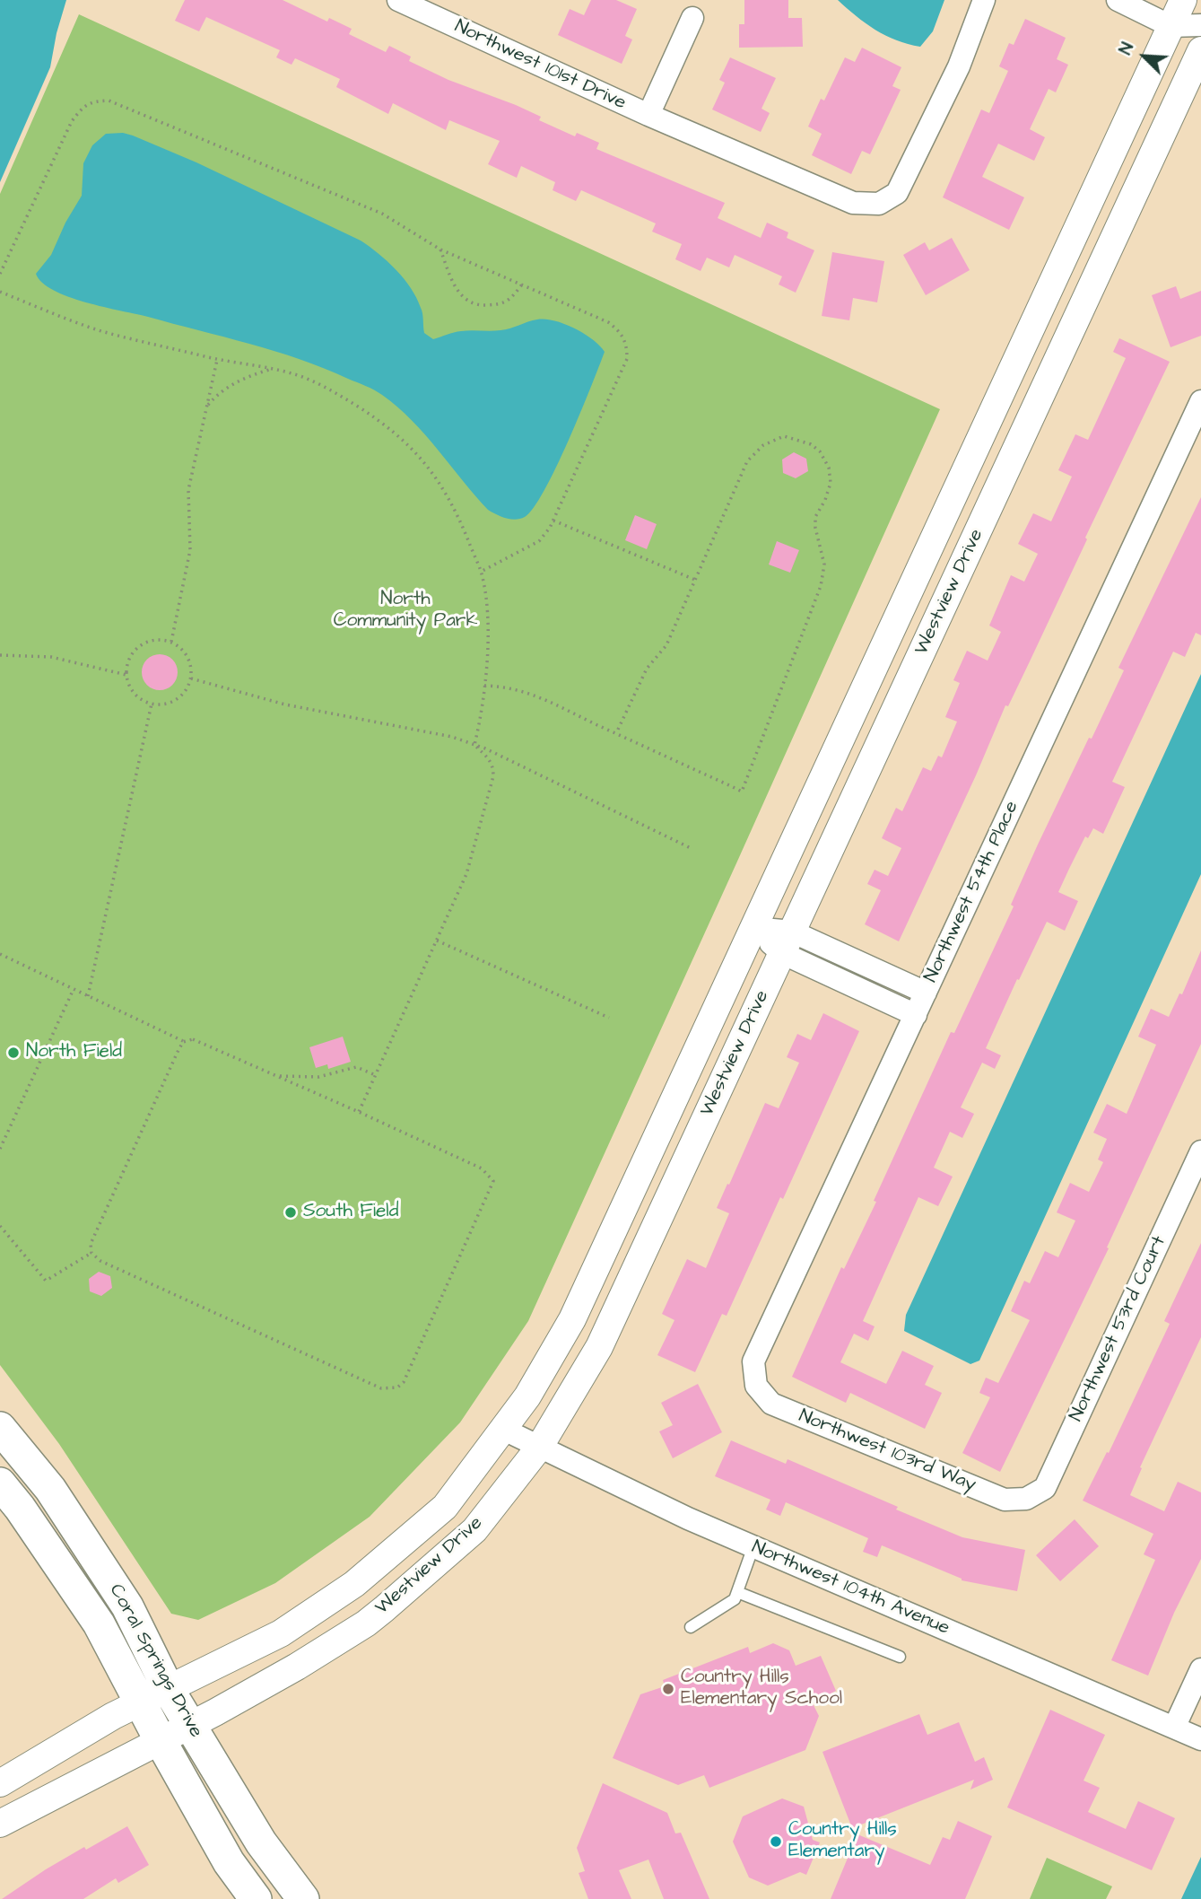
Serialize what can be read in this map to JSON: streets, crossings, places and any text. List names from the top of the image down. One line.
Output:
{"streets":{"main road":["Coral Springs Drive"],"street":["Northwest 101st Drive","Westview Drive","Northwest 54th Place","Northwest 53rd Court","Northwest 103rd Way","Northwest 104th Avenue"]},"crossings":[["Westview Drive","Northwest 104th Avenue"],["Westview Drive","Coral Springs Drive"],["Northwest 54th Place","Northwest 103rd Way"],["Northwest 53rd Court","Northwest 103rd Way"]],"parks":["North Community Park"],"places":["North Field","South Field","Country Hills Elementary School","Country Hills Elementary"],"north":"top left"}
